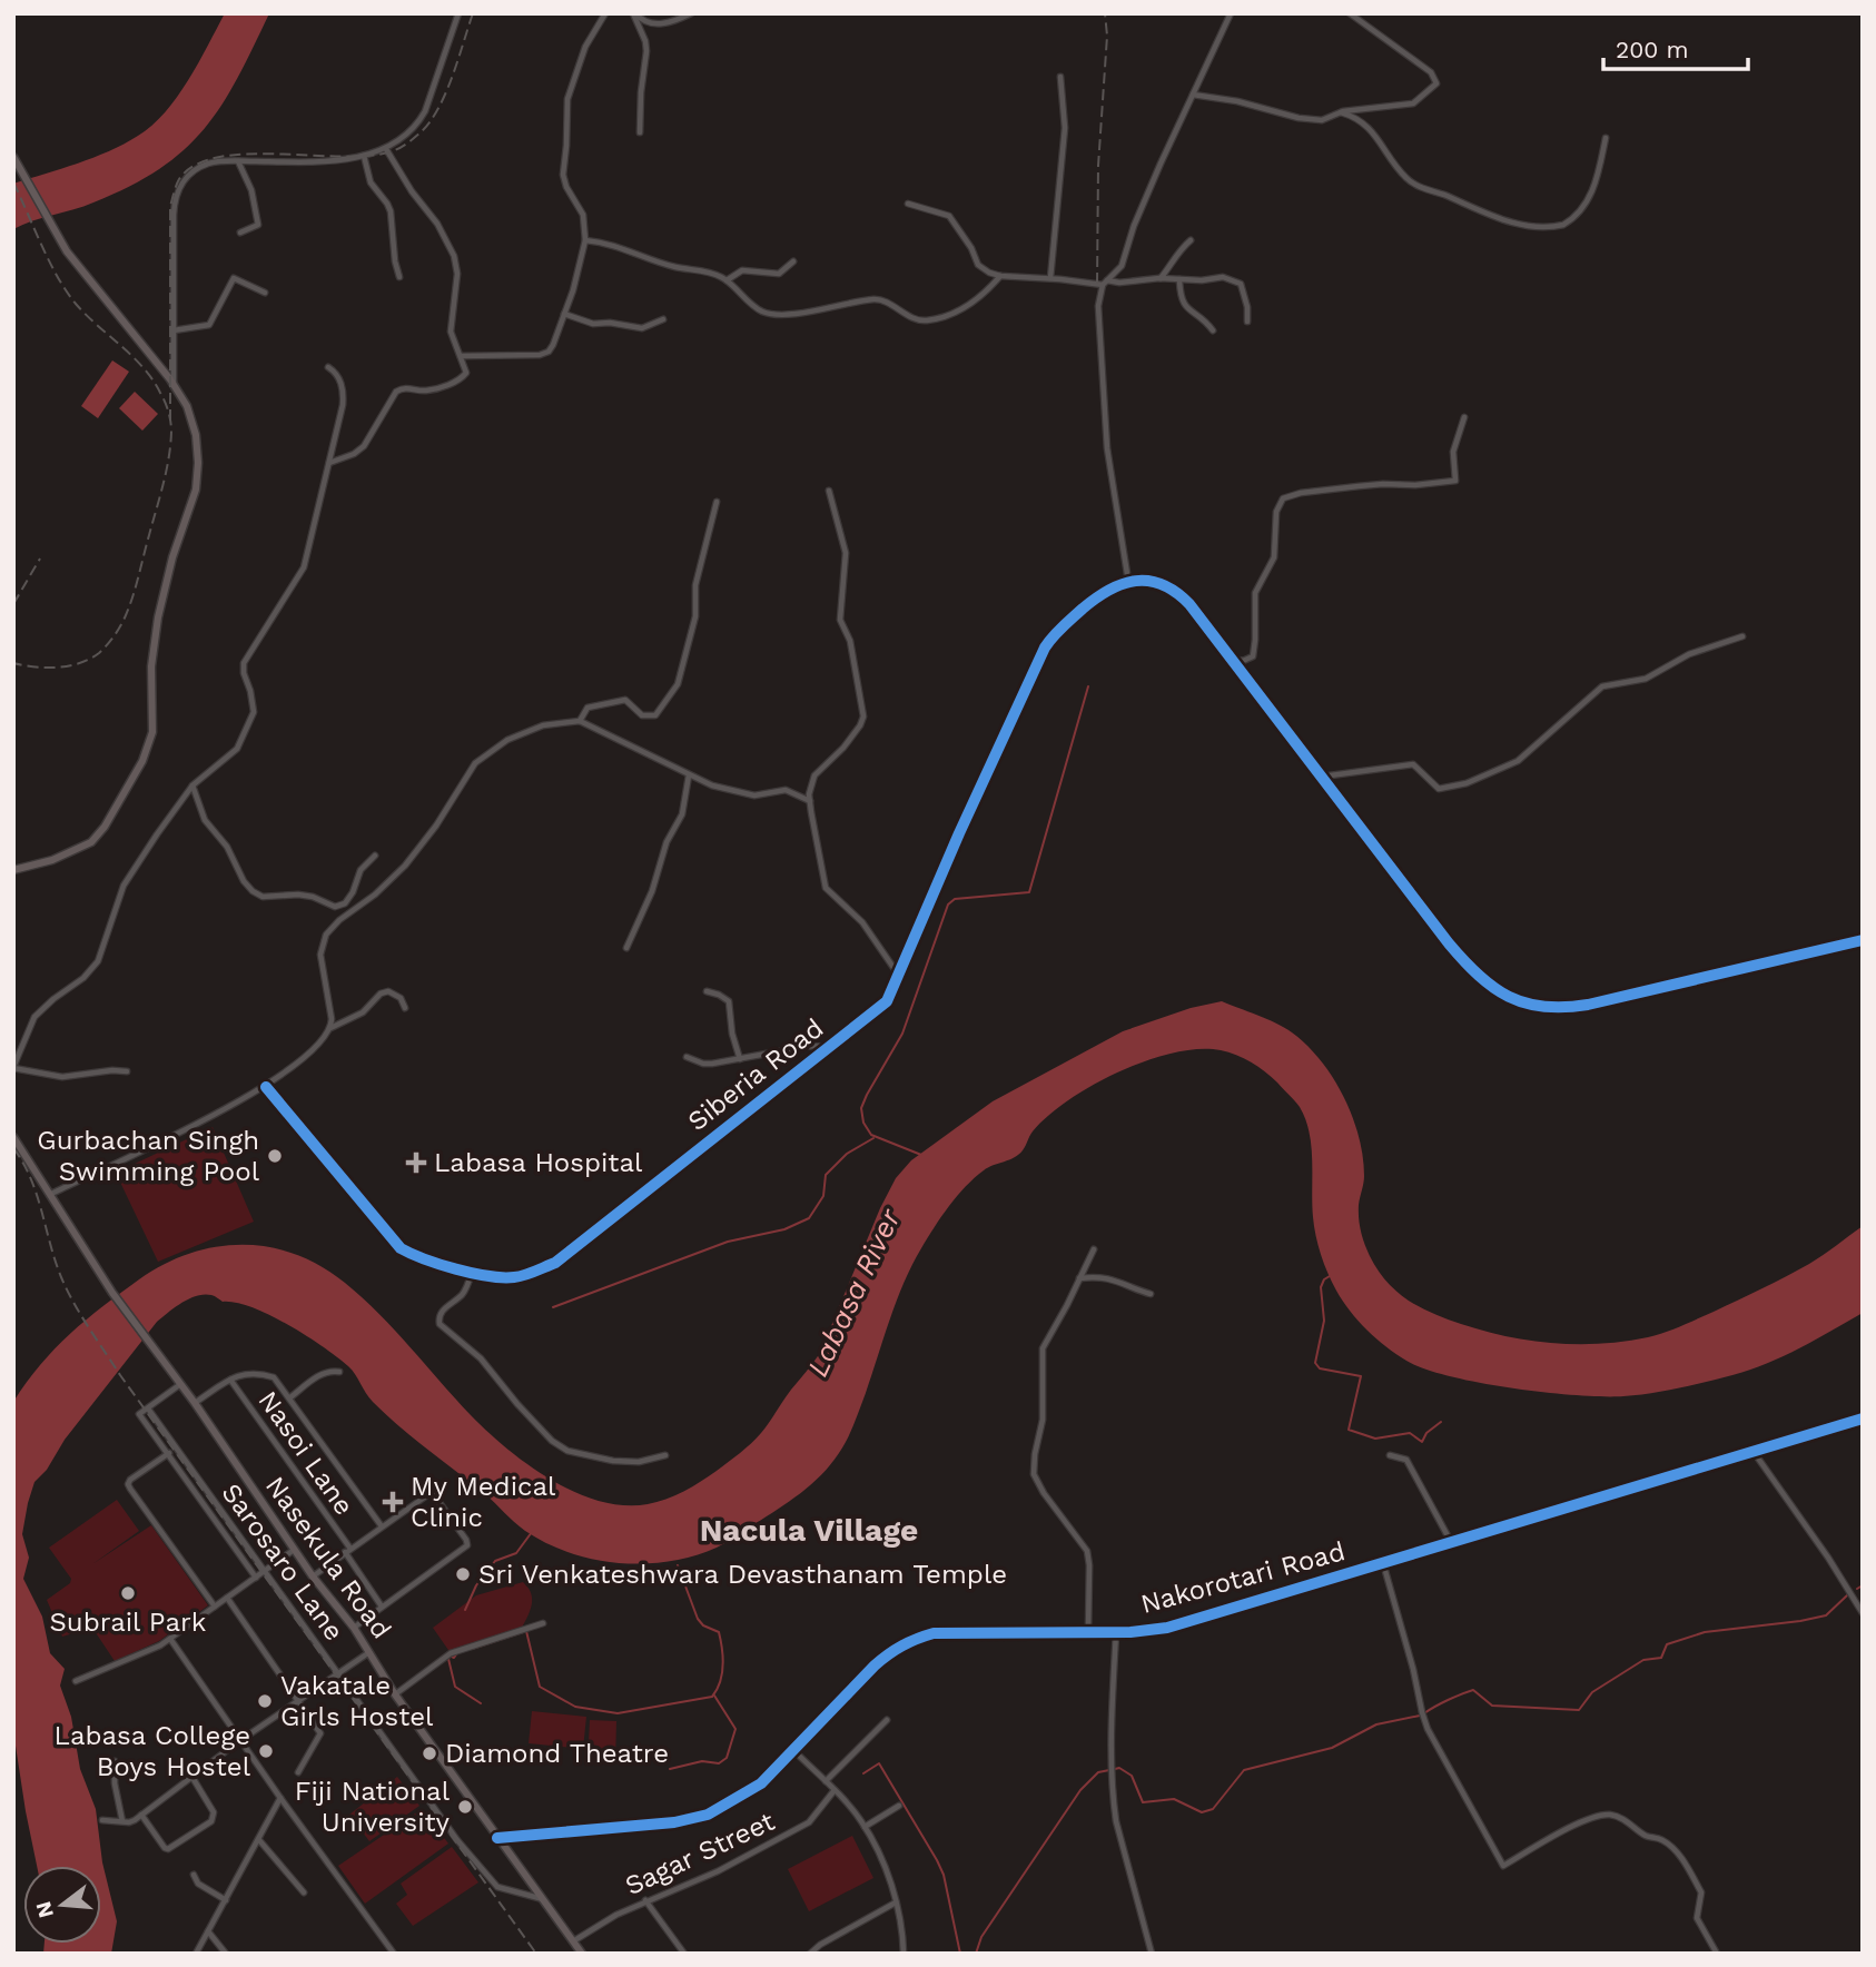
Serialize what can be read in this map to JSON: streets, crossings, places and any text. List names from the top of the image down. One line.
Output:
{"streets":{"main road":["Nasekula Road","Nakorotari Road"],"street":["Siberia Road","Nasoi Lane","Sarosaro Lane","Sagar Street"]},"crossings":[["Nasekula Road","Sarosaro Lane"],["Nasekula Road","Nakorotari Road"],["Nasekula Road","Sagar Street"]],"districts":["Nacula Village"],"water":["Labasa River"],"places":{"other":["Gurbachan Singh Swimming Pool","Sri Venkateshwara Devasthanam Temple","Subrail Park","Vakatale Girls Hostel","Labasa College Boys Hostel","Diamond Theatre","Fiji National University"],"health":["Labasa Hospital","My Medical Clinic"]},"scale_bar":"200 m","north":"left"}
